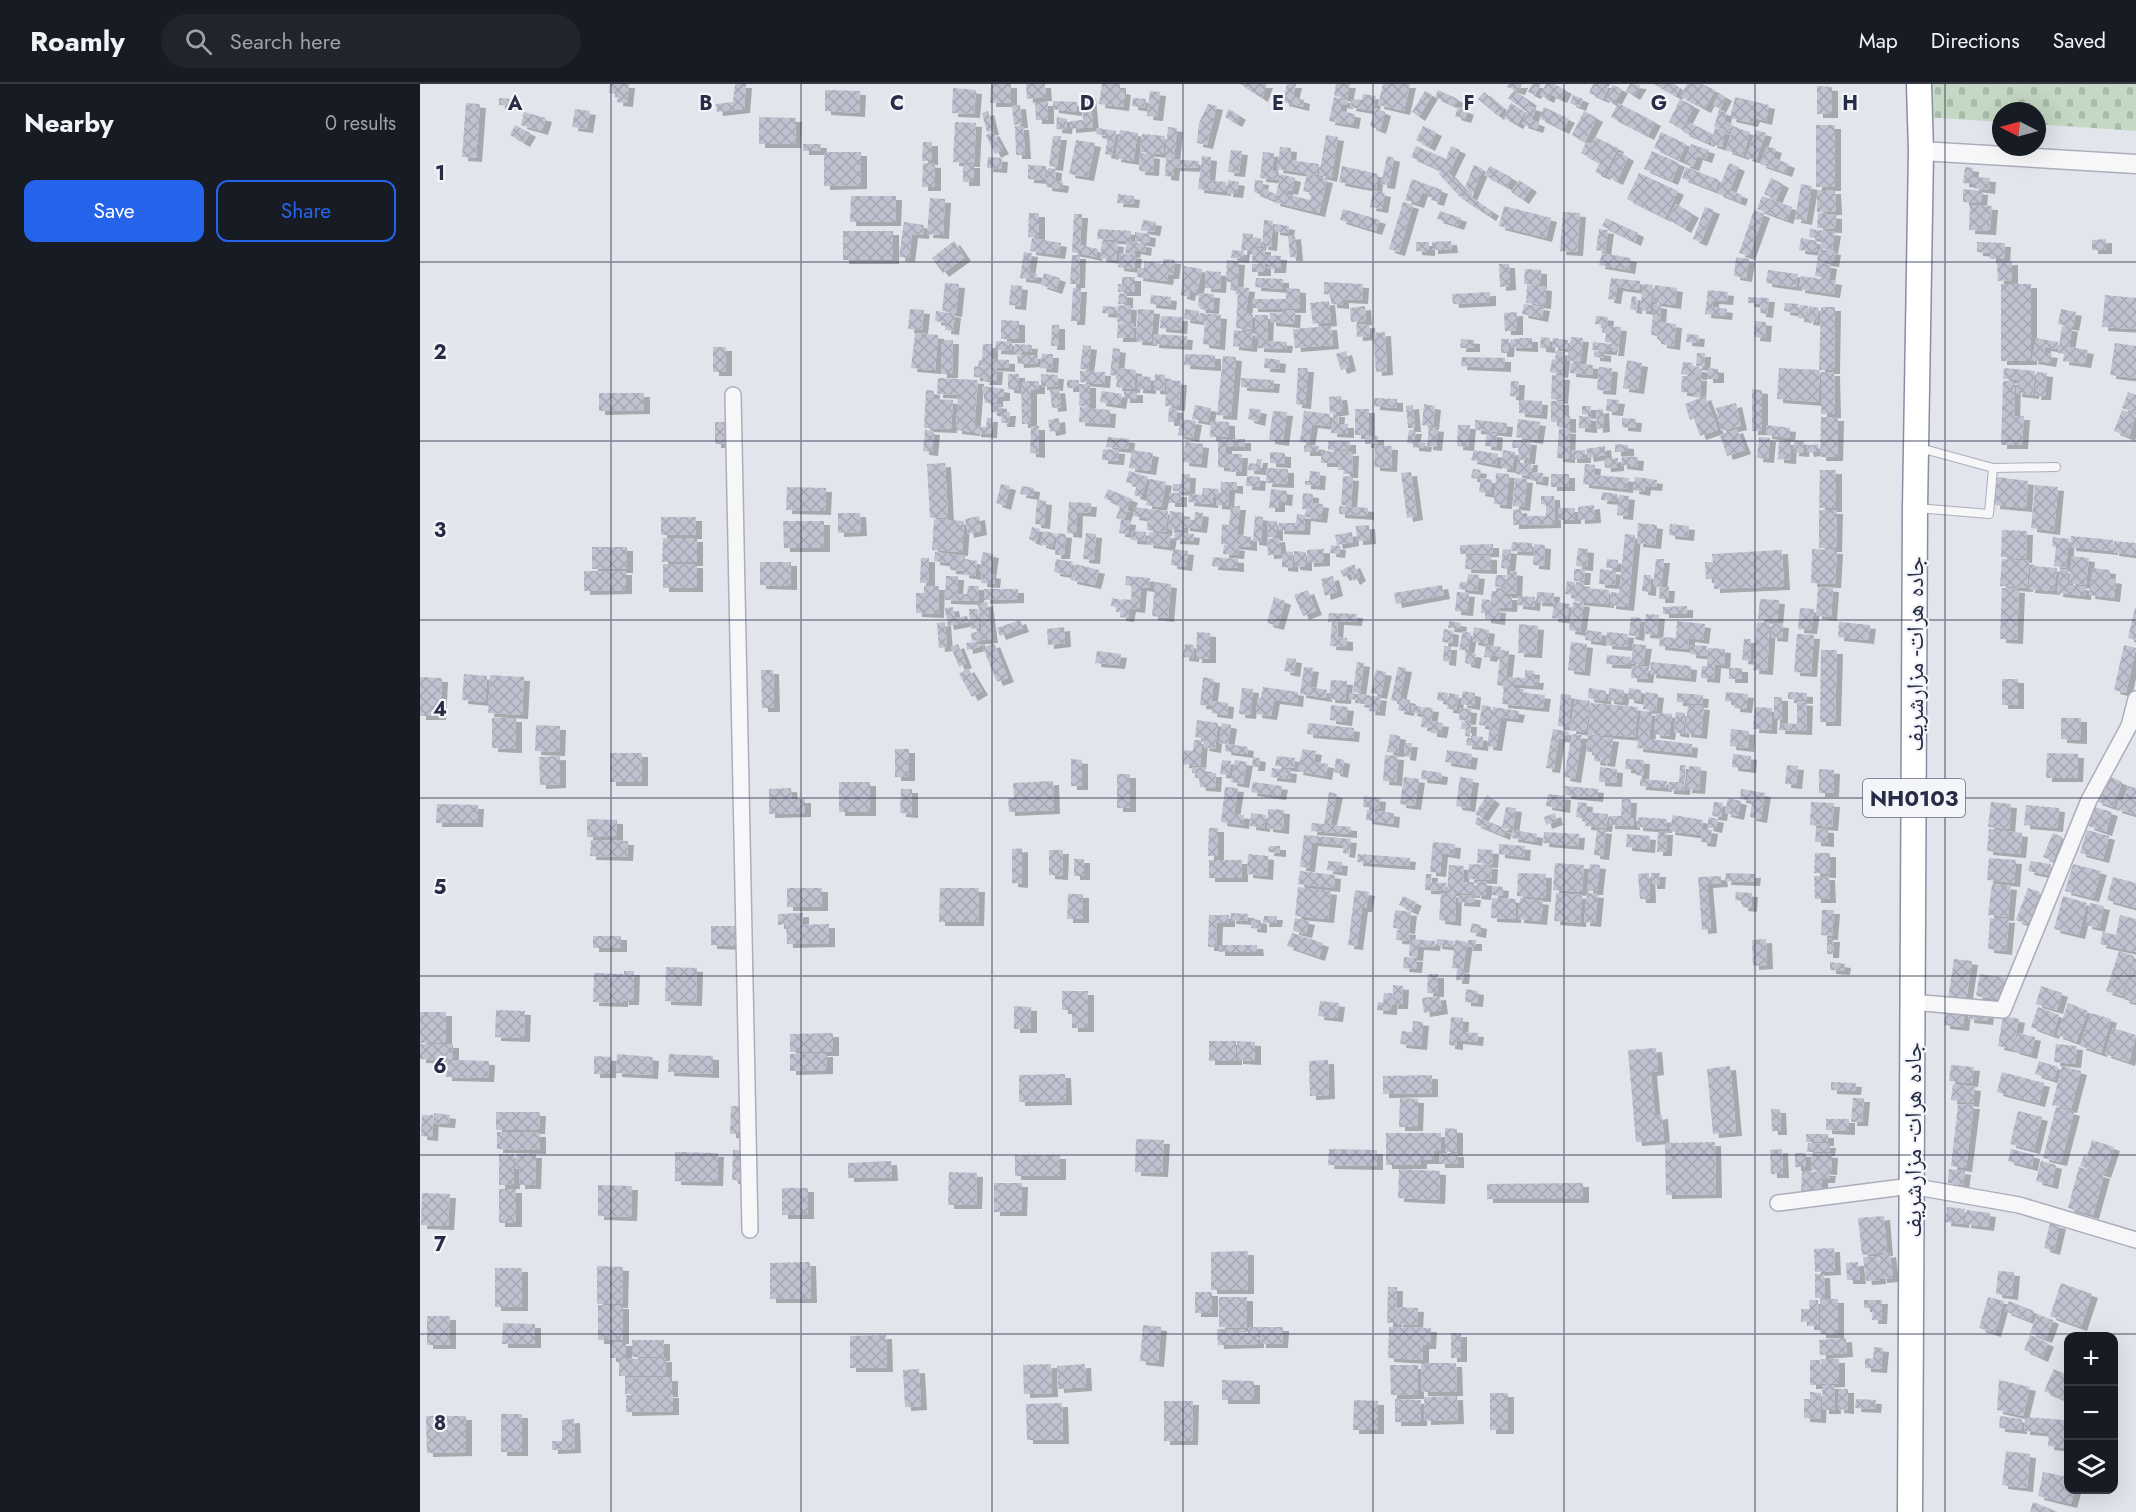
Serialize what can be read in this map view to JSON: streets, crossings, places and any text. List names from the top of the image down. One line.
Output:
{"streets":{"highway":["جاده هرات- مزارشریف","NH0103"]},"north":"left","page":{"header":"Roamly","search":"Search here","nav":["Map","Directions","Saved"],"heading":["Nearby","0 results"],"buttons":["Save","Share"],"map_buttons":["+","−"]},"grid":{"columns":["A","B","C","D","E","F","G","H"],"rows":["1","2","3","4","5","6","7","8"]}}
